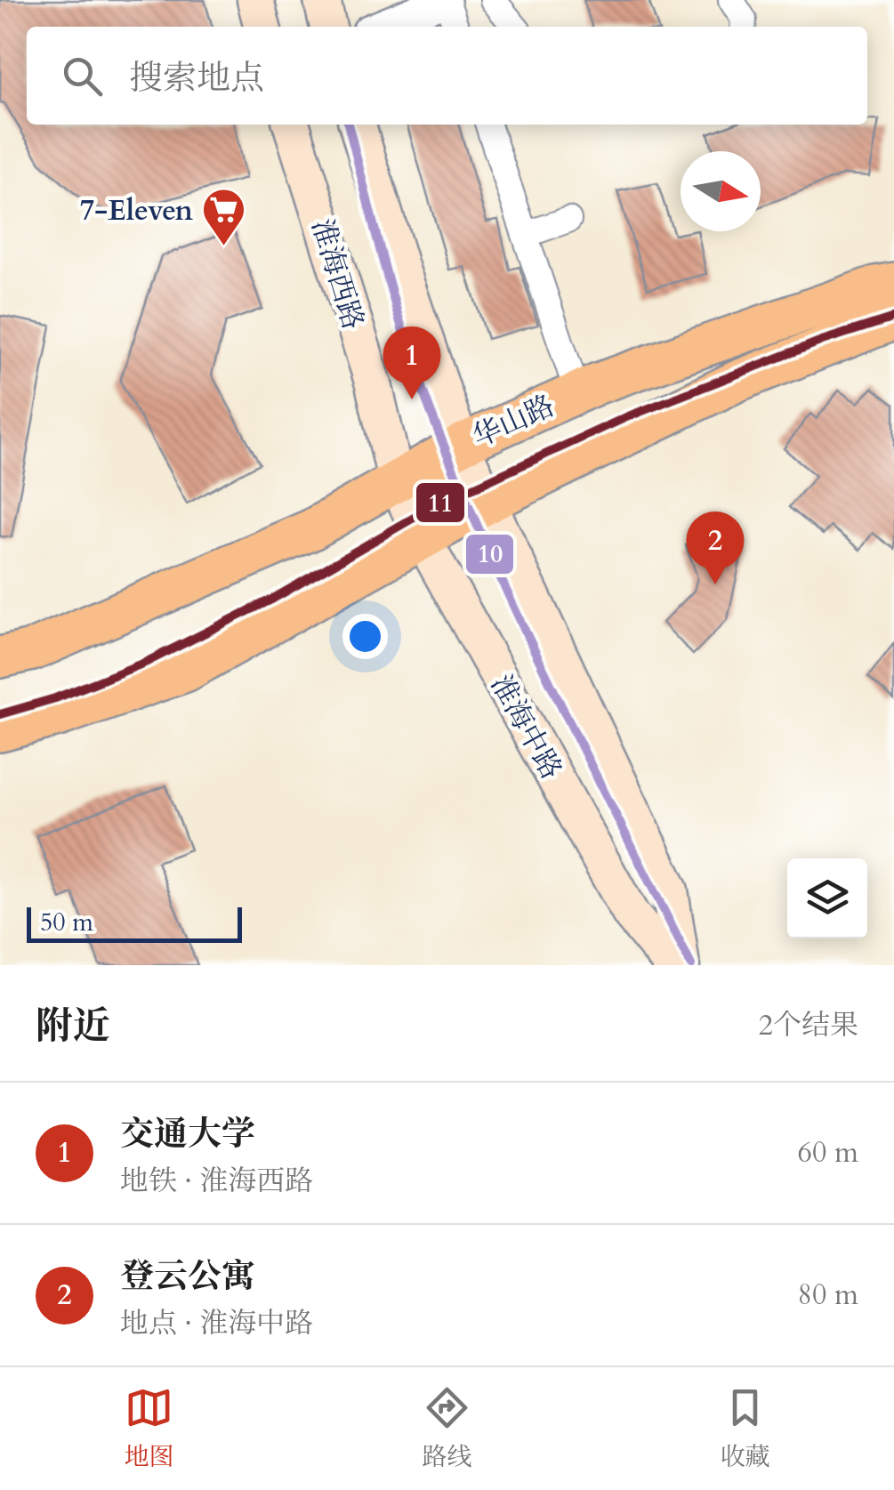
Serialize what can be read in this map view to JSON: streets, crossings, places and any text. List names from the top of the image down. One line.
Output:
{"streets":{"main road":["淮海西路","华山路","淮海中路"]},"crossings":[["淮海西路","华山路"],["淮海西路","淮海中路"],["华山路","淮海中路"]],"places":{"supermarket":["7-Eleven"]},"lines":["transit line 10","transit line 11"],"scale_bar":"50 m","north":"right","page":{"search":"搜索地点","pins":["1","2"],"scale":"50 m","heading":["附近","2个结果"],"list":[{"mark":"1","name":"交通大学","note":"地铁 · 淮海西路","value":"60 m"},{"mark":"2","name":"登云公寓","note":"地点 · 淮海中路","value":"80 m"}],"nav":["地图","路线","收藏"]}}
